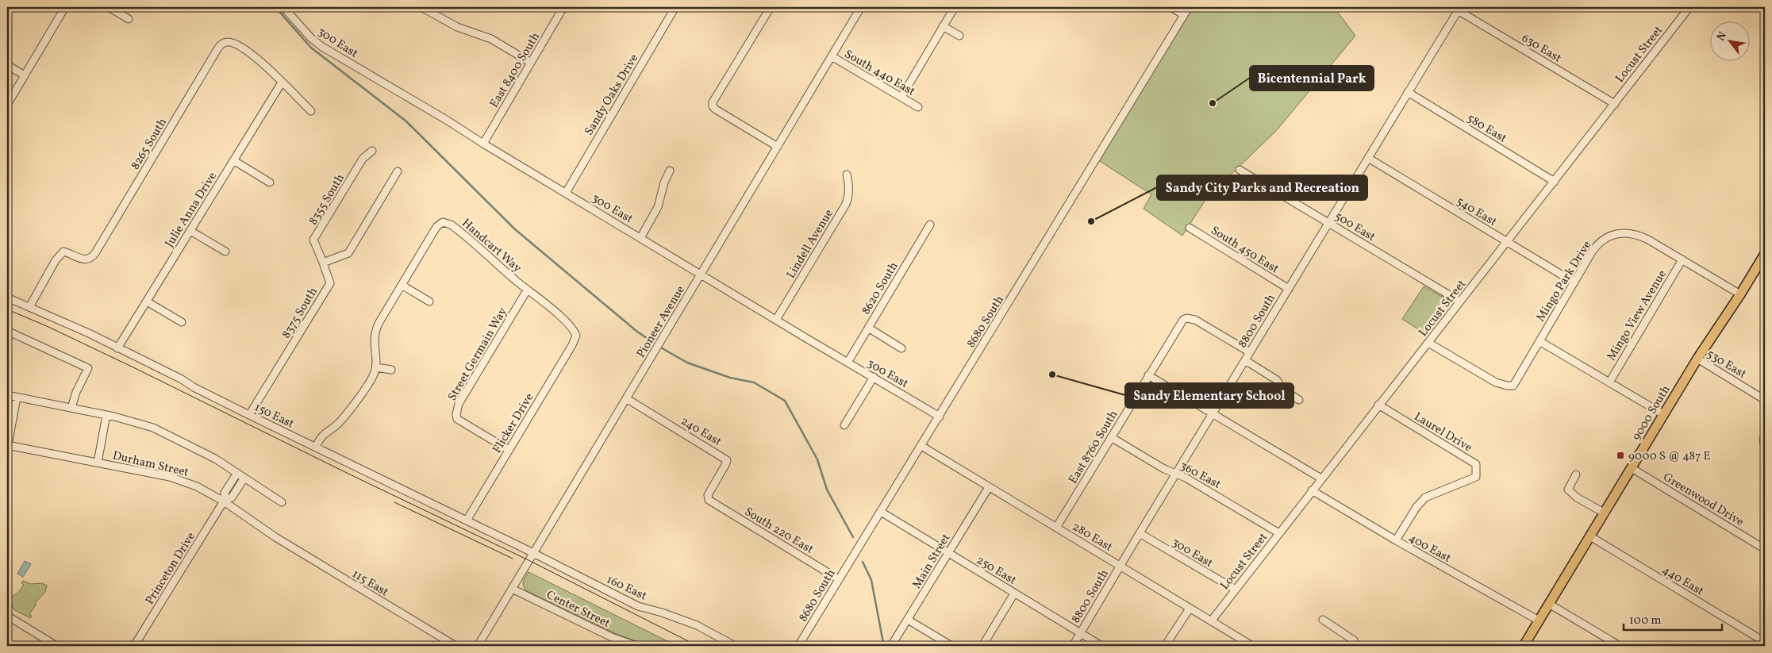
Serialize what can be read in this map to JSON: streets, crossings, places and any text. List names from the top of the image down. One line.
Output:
{"streets":{"main road":["9000 South"],"street":["300 East","630 East","Locust Street","East 8400 South","South 440 East","Sandy Oaks Drive","580 East","8265 South","8355 South","Julie Anna Drive","540 East","500 East","Lindell Avenue","Handcart Way","South 450 East","Mingo Park Drive","8620 South","8375 South","Mingo View Avenue","8800 South","Pioneer Avenue","8680 South","Street Germain Way","530 East","150 East","Flicker Drive","240 East","Laurel Drive","East 8760 South","Durham Street","360 East","Greenwood Drive","South 220 East","280 East","400 East","Main Street","Princeton Drive","250 East","440 East","115 East","160 East","Center Street"]},"crossings":[["300 East","Locust Street"],["300 East","East 8400 South"],["300 East","Sandy Oaks Drive"],["300 East","Lindell Avenue"],["300 East","8620 South"],["300 East","8800 South"],["300 East","Pioneer Avenue"],["300 East","8680 South"],["630 East","Locust Street"],["630 East","8800 South"],["Locust Street","580 East"],["Locust Street","540 East"],["Locust Street","500 East"],["Locust Street","Mingo Park Drive"],["Locust Street","Laurel Drive"],["Locust Street","360 East"],["Locust Street","280 East"],["Locust Street","400 East"],["South 440 East","Pioneer Avenue"],["580 East","8800 South"],["8265 South","Julie Anna Drive"],["8265 South","150 East"],["8355 South","8375 South"],["Julie Anna Drive","150 East"],["540 East","Mingo Park Drive"],["540 East","8800 South"],["500 East","8800 South"],["Handcart Way","Street Germain Way"],["Handcart Way","Flicker Drive"],["South 450 East","8800 South"],["Mingo Park Drive","Mingo View Avenue"],["Mingo Park Drive","9000 South"],["8375 South","150 East"],["8800 South","East 8760 South"],["8800 South","360 East"],["8800 South","280 East"],["8800 South","250 East"],["Pioneer Avenue","150 East"],["Pioneer Avenue","240 East"],["Pioneer Avenue","160 East"],["Pioneer Avenue","Center Street"],["8680 South","South 220 East"],["8680 South","280 East"],["8680 South","250 East"],["Street Germain Way","Flicker Drive"],["530 East","9000 South"],["9000 South","Greenwood Drive"],["9000 South","400 East"],["9000 South","440 East"],["150 East","Flicker Drive"],["150 East","160 East"],["240 East","South 220 East"],["Laurel Drive","400 East"],["East 8760 South","360 East"],["East 8760 South","280 East"],["Durham Street","Princeton Drive"],["Durham Street","115 East"],["280 East","Main Street"],["Main Street","250 East"]],"places":{"other":["Bicentennial Park","Sandy City Parks and Recreation","Sandy Elementary School"],"transit":["9000 S @ 487 E"]},"scale_bar":"100 m","north":"top left"}
